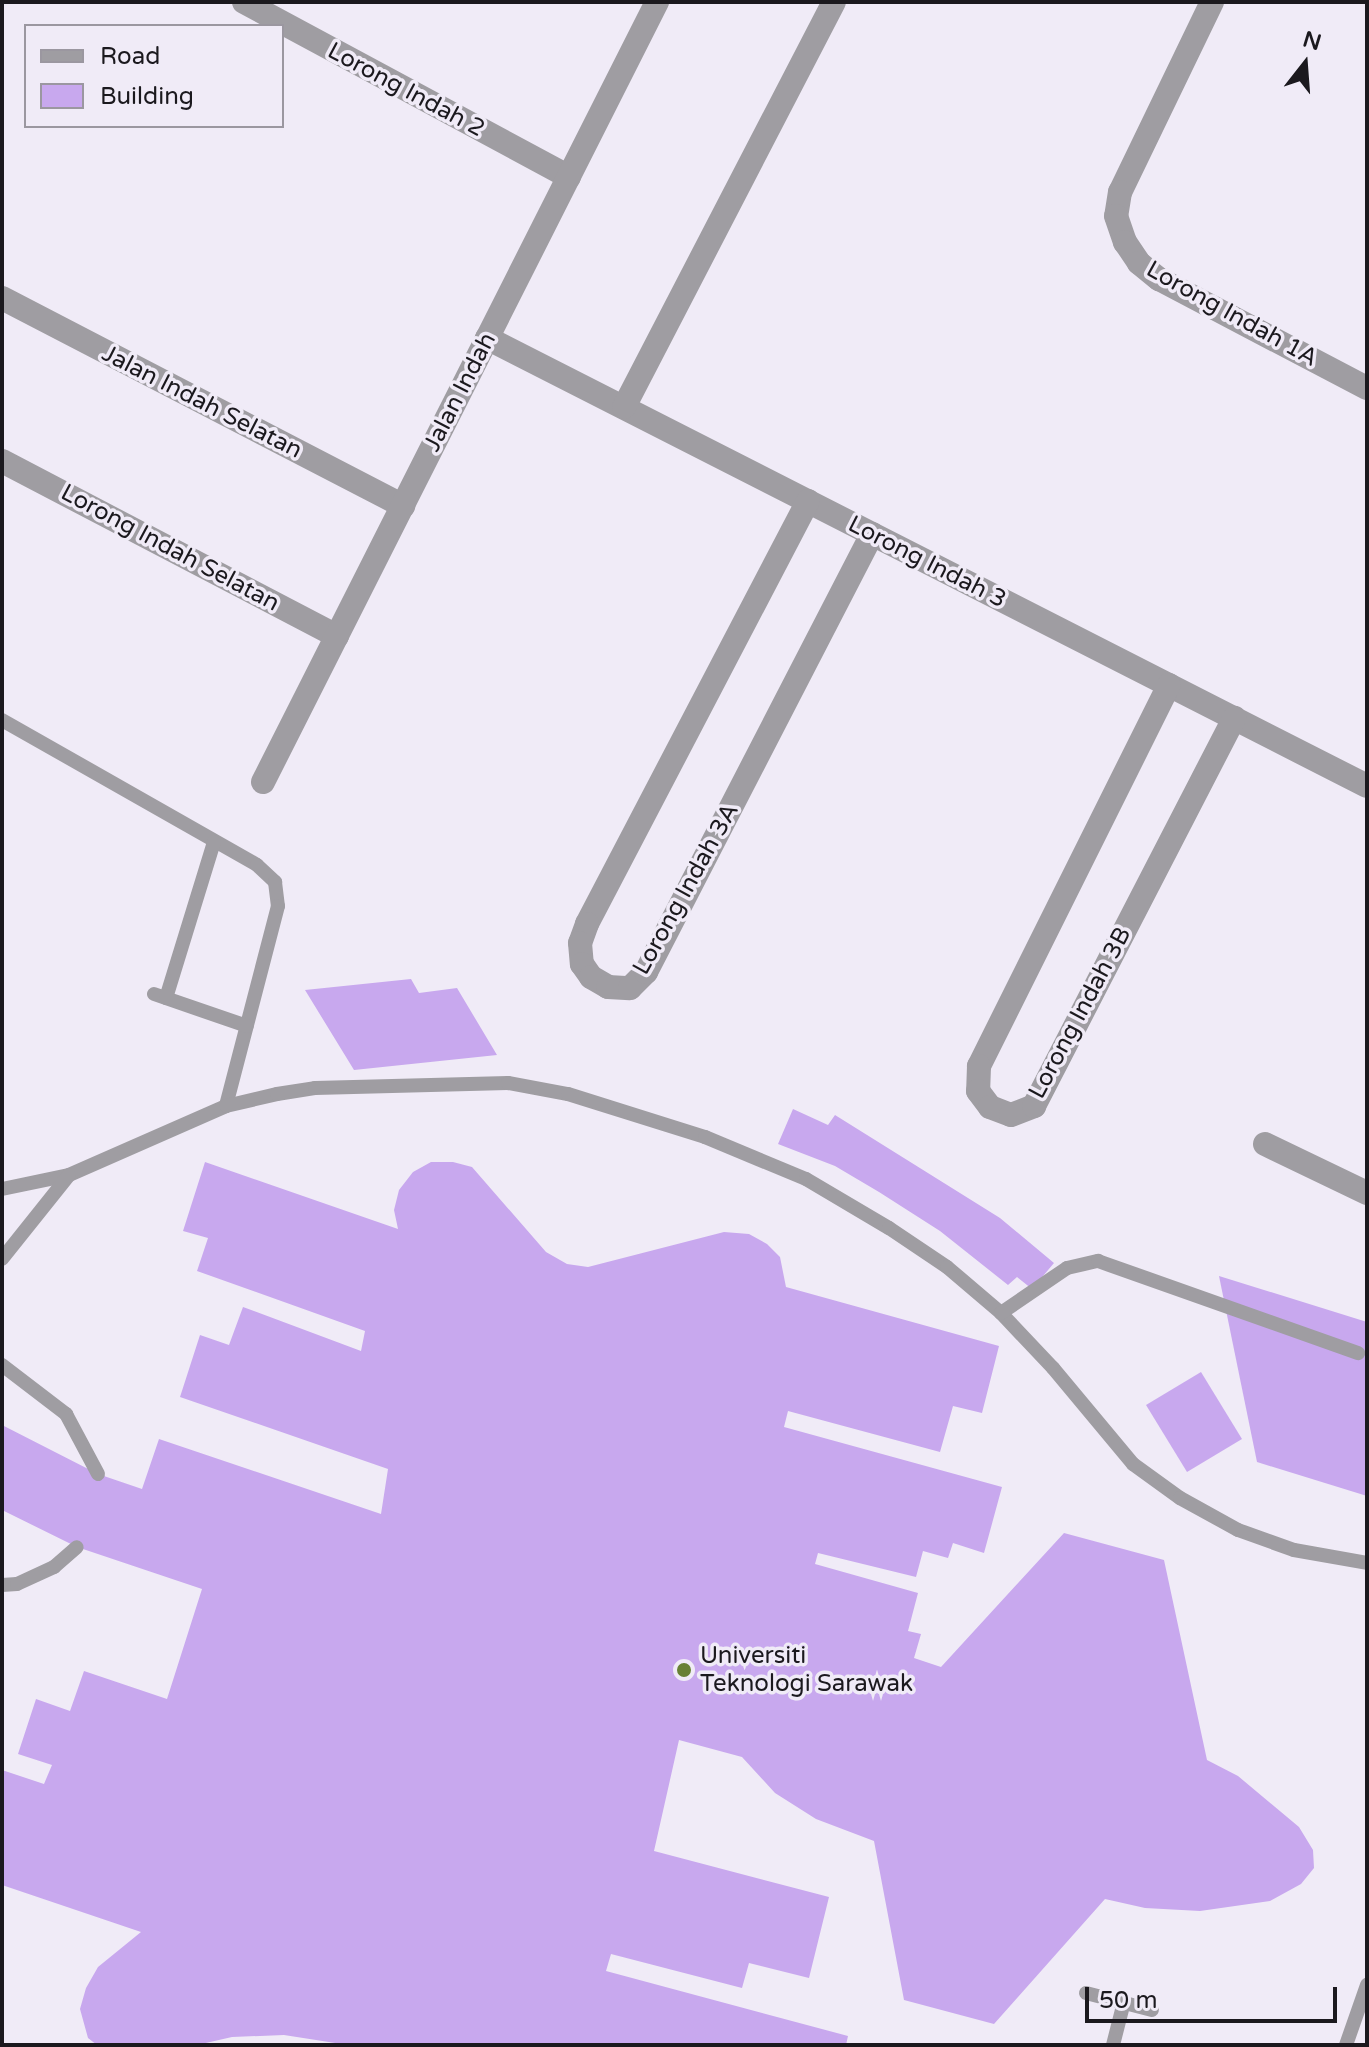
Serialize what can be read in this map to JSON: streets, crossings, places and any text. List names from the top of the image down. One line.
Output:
{"streets":{"street":["Lorong Indah 2","Lorong Indah 1A","Jalan Indah","Jalan Indah Selatan","Lorong Indah Selatan","Lorong Indah 3","Lorong Indah 3A","Lorong Indah 3B"]},"crossings":[["Lorong Indah 2","Jalan Indah"],["Jalan Indah","Jalan Indah Selatan"],["Jalan Indah","Lorong Indah Selatan"],["Jalan Indah","Lorong Indah 3"],["Lorong Indah 3","Lorong Indah 3A"],["Lorong Indah 3","Lorong Indah 3B"]],"places":["Universiti Teknologi Sarawak"],"legend":["Road","Building"],"scale_bar":"50 m","north":"top"}
